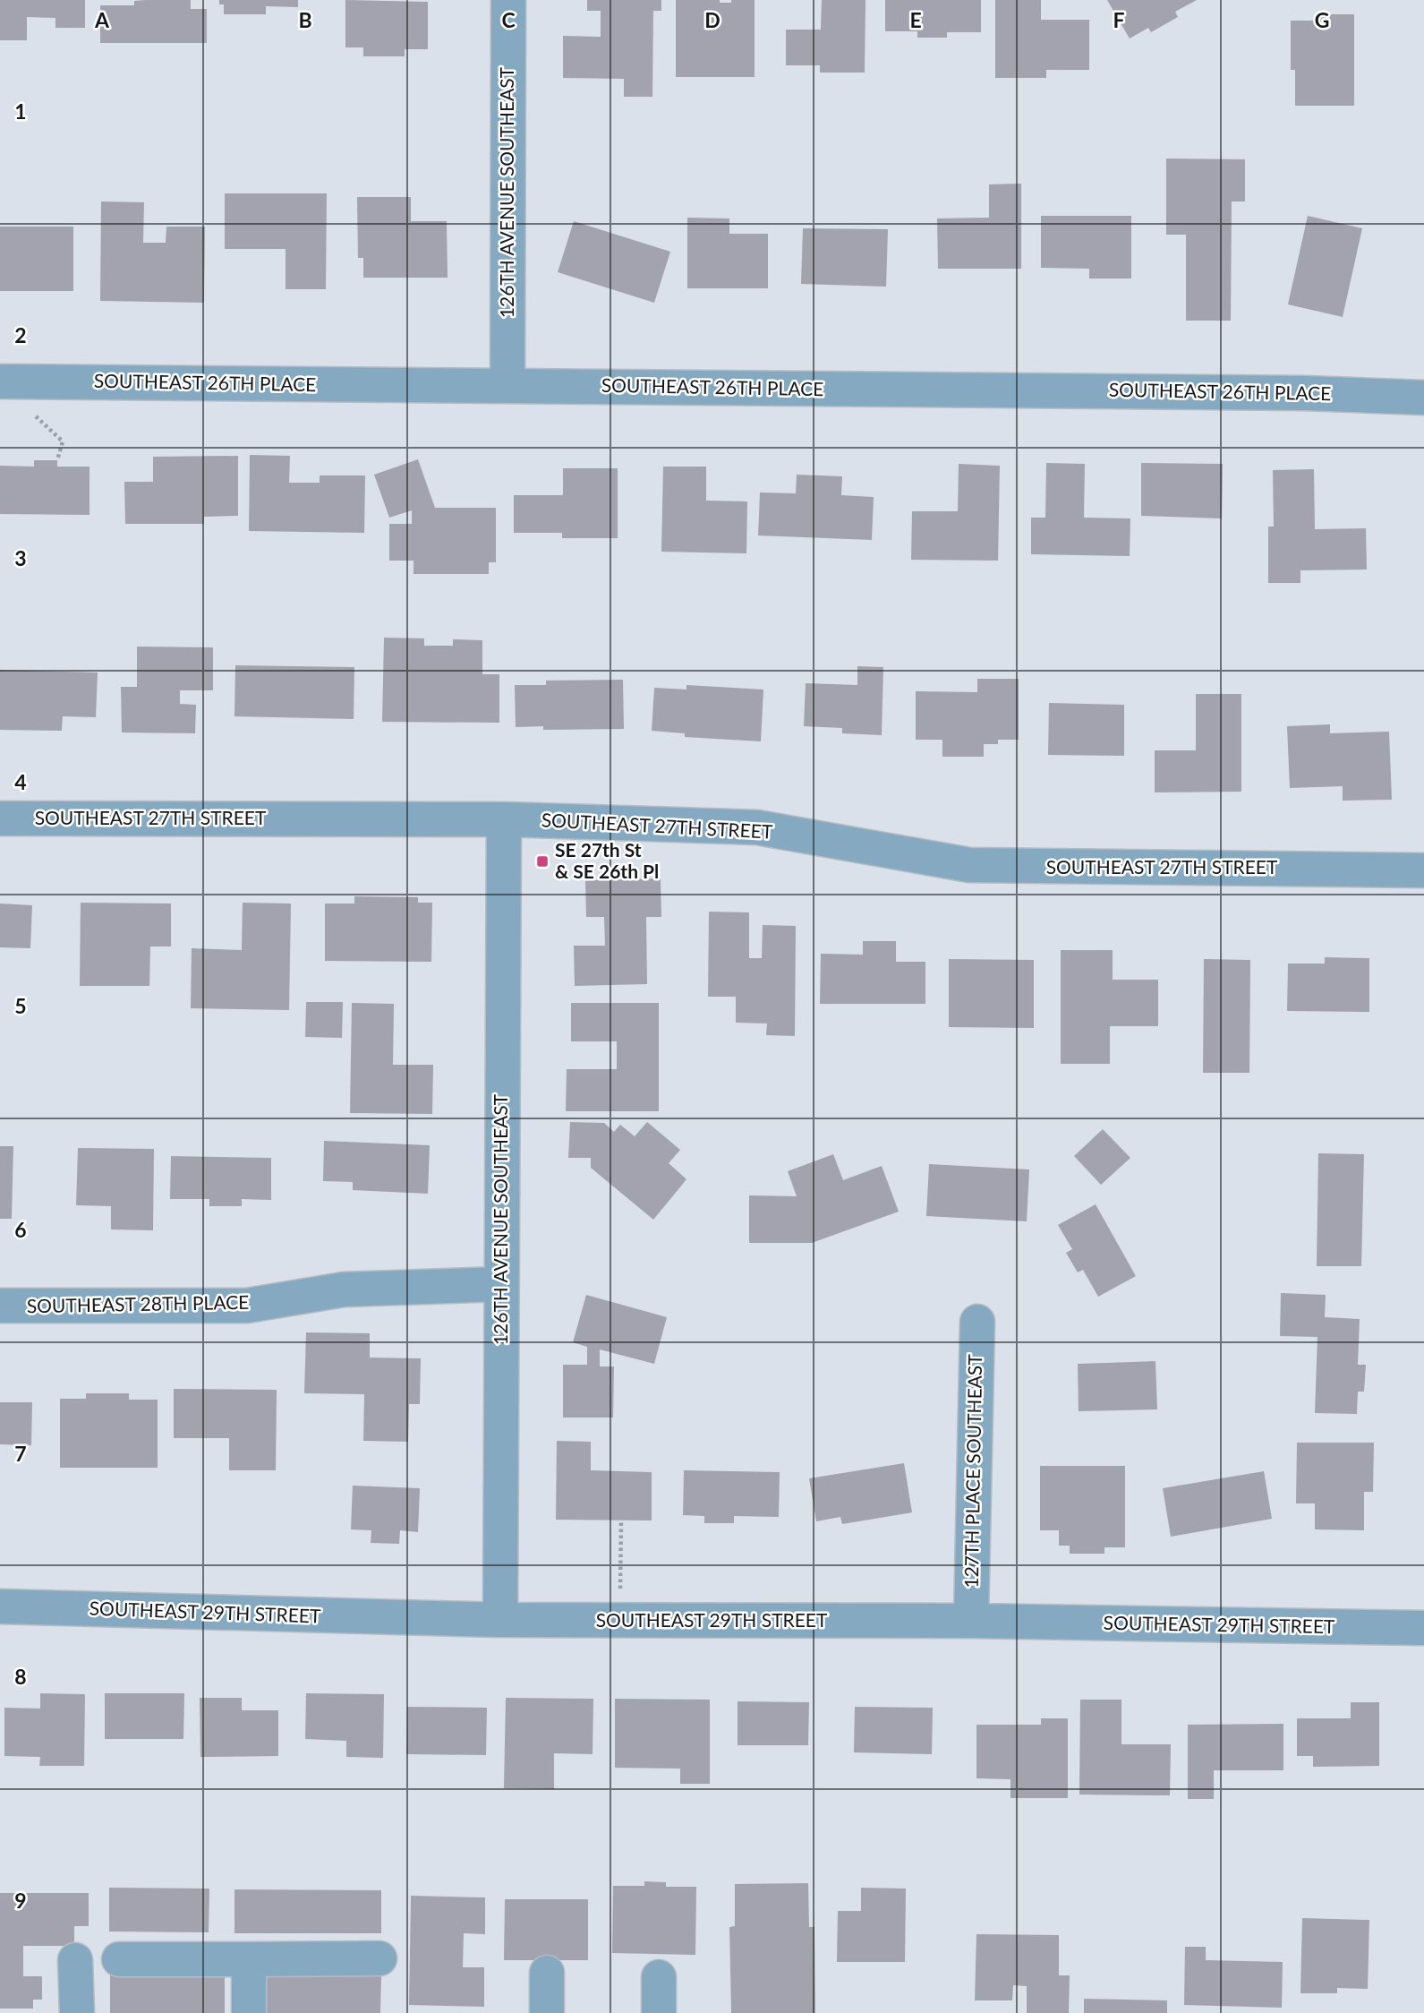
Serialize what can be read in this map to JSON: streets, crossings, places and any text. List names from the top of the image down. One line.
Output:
{"streets":{"street":["126TH AVENUE SOUTHEAST","SOUTHEAST 26TH PLACE","SOUTHEAST 27TH STREET","SOUTHEAST 28TH PLACE","127TH PLACE SOUTHEAST","SOUTHEAST 29TH STREET"]},"crossings":[["126TH AVENUE SOUTHEAST","SOUTHEAST 26TH PLACE"],["126TH AVENUE SOUTHEAST","SOUTHEAST 27TH STREET"],["126TH AVENUE SOUTHEAST","SOUTHEAST 28TH PLACE"],["126TH AVENUE SOUTHEAST","SOUTHEAST 29TH STREET"],["127TH PLACE SOUTHEAST","SOUTHEAST 29TH STREET"]],"places":{"transit":["SE 27th St & SE 26th Pl"]},"grid":{"columns":["A","B","C","D","E","F","G"],"rows":["1","2","3","4","5","6","7","8","9"]}}
